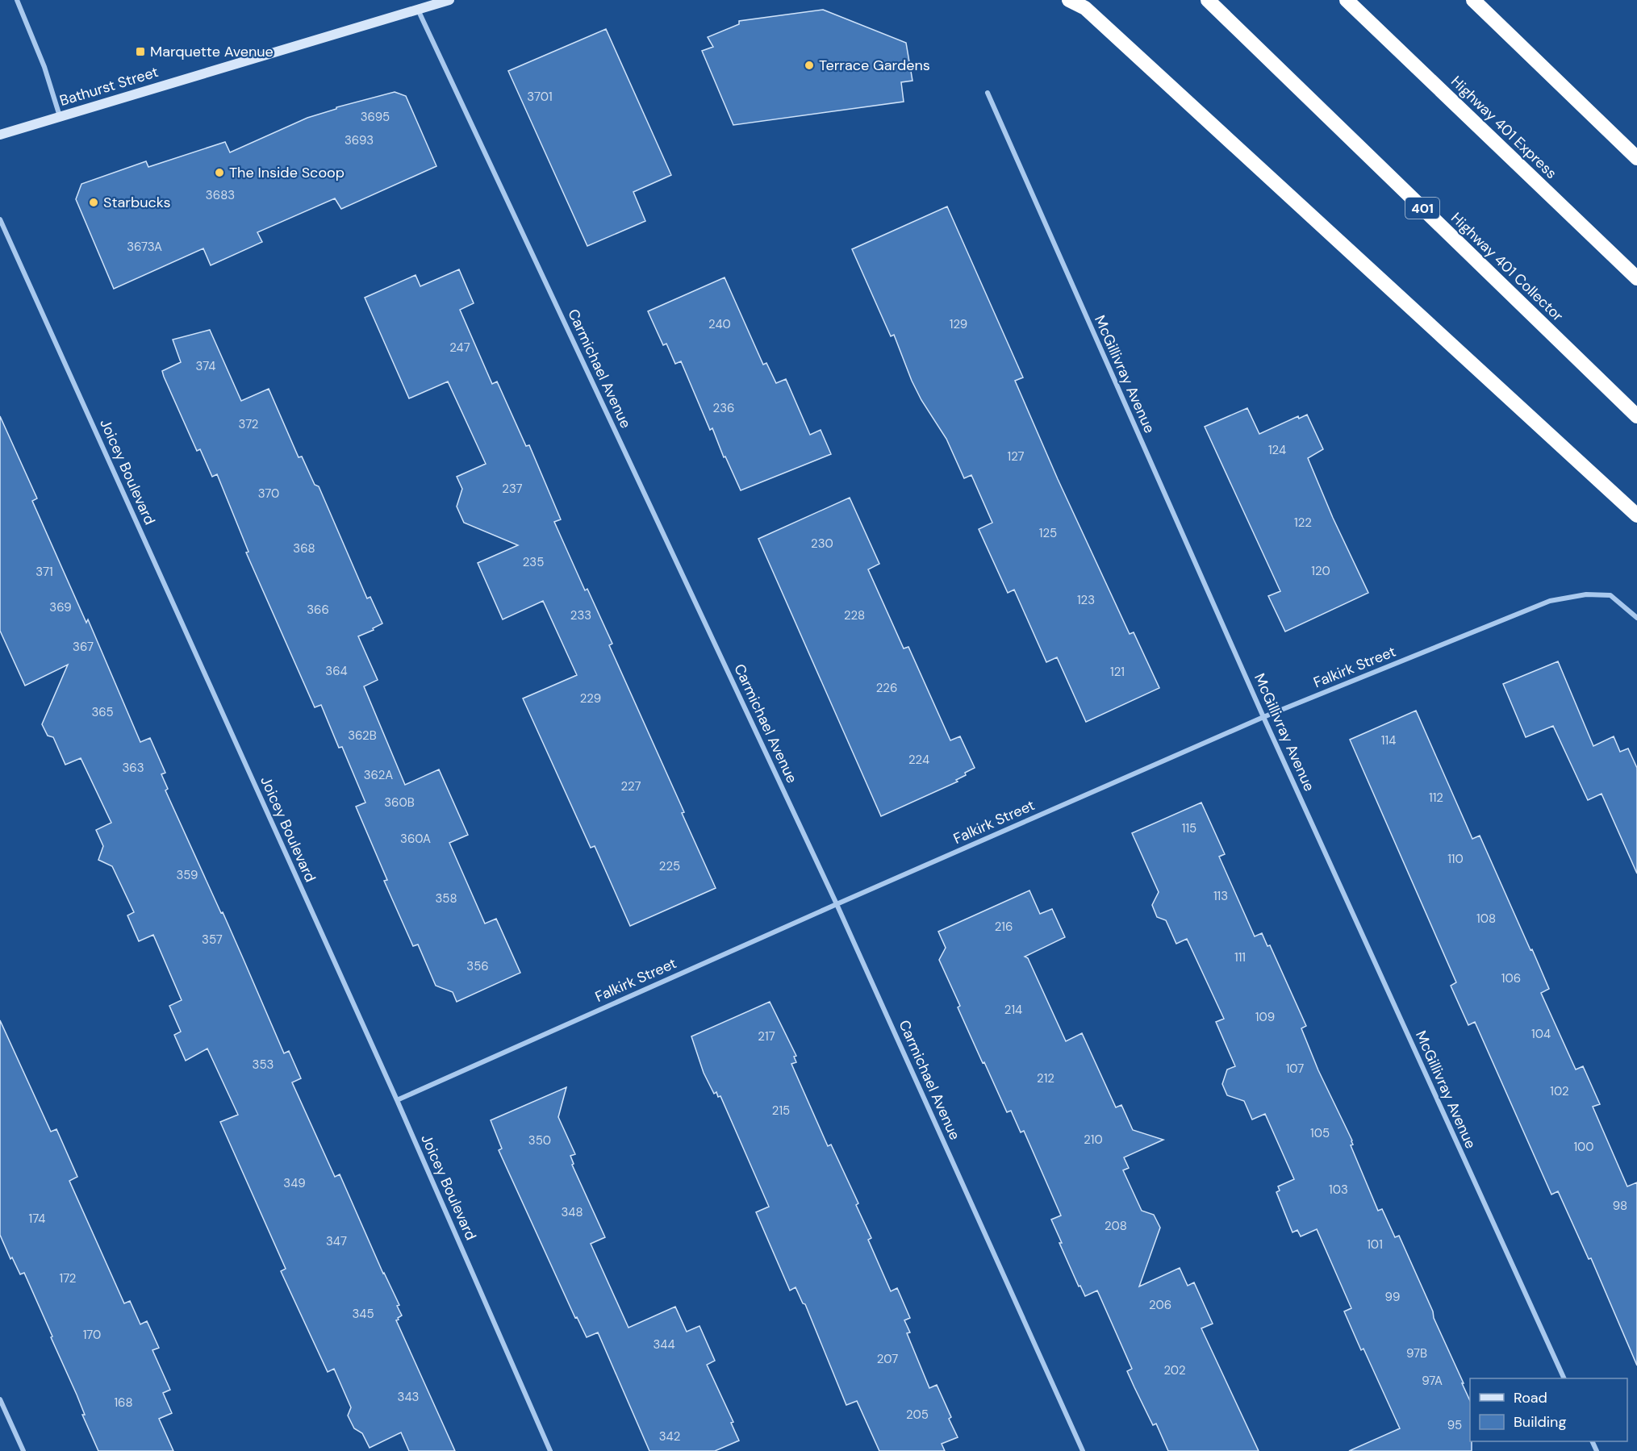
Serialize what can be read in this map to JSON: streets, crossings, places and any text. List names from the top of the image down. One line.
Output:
{"streets":{"highway":["Highway 401 Express","401","Highway 401 Collector"],"main road":["Bathurst Street"],"street":["Carmichael Avenue","McGillivray Avenue","Joicey Boulevard","Falkirk Street"]},"crossings":[["Bathurst Street","Carmichael Avenue"],["Carmichael Avenue","Falkirk Street"],["McGillivray Avenue","Falkirk Street"],["Joicey Boulevard","Falkirk Street"]],"places":{"transit":["Marquette Avenue"],"other":["Terrace Gardens","The Inside Scoop","Starbucks"]},"house_numbers":["3701","3695","3693","3683","3673A","240","129","247","374","236","372","124","127","237","370","122","125","230","368","235","120","371","123","369","366","233","228","367","364","121","226","229","365","362B","114","224","363","362A","227","112","360B","115","360A","110","225","359","113","358","108","216","357","111","356","106","214","109","104","217","353","107","212","102","215","105","210","350","100","349","103","98","348","174","208","347","101","172","99","206","345","170","344","97B","207","202","97A","343","168","205","95","342"],"legend":["Road","Building"]}
